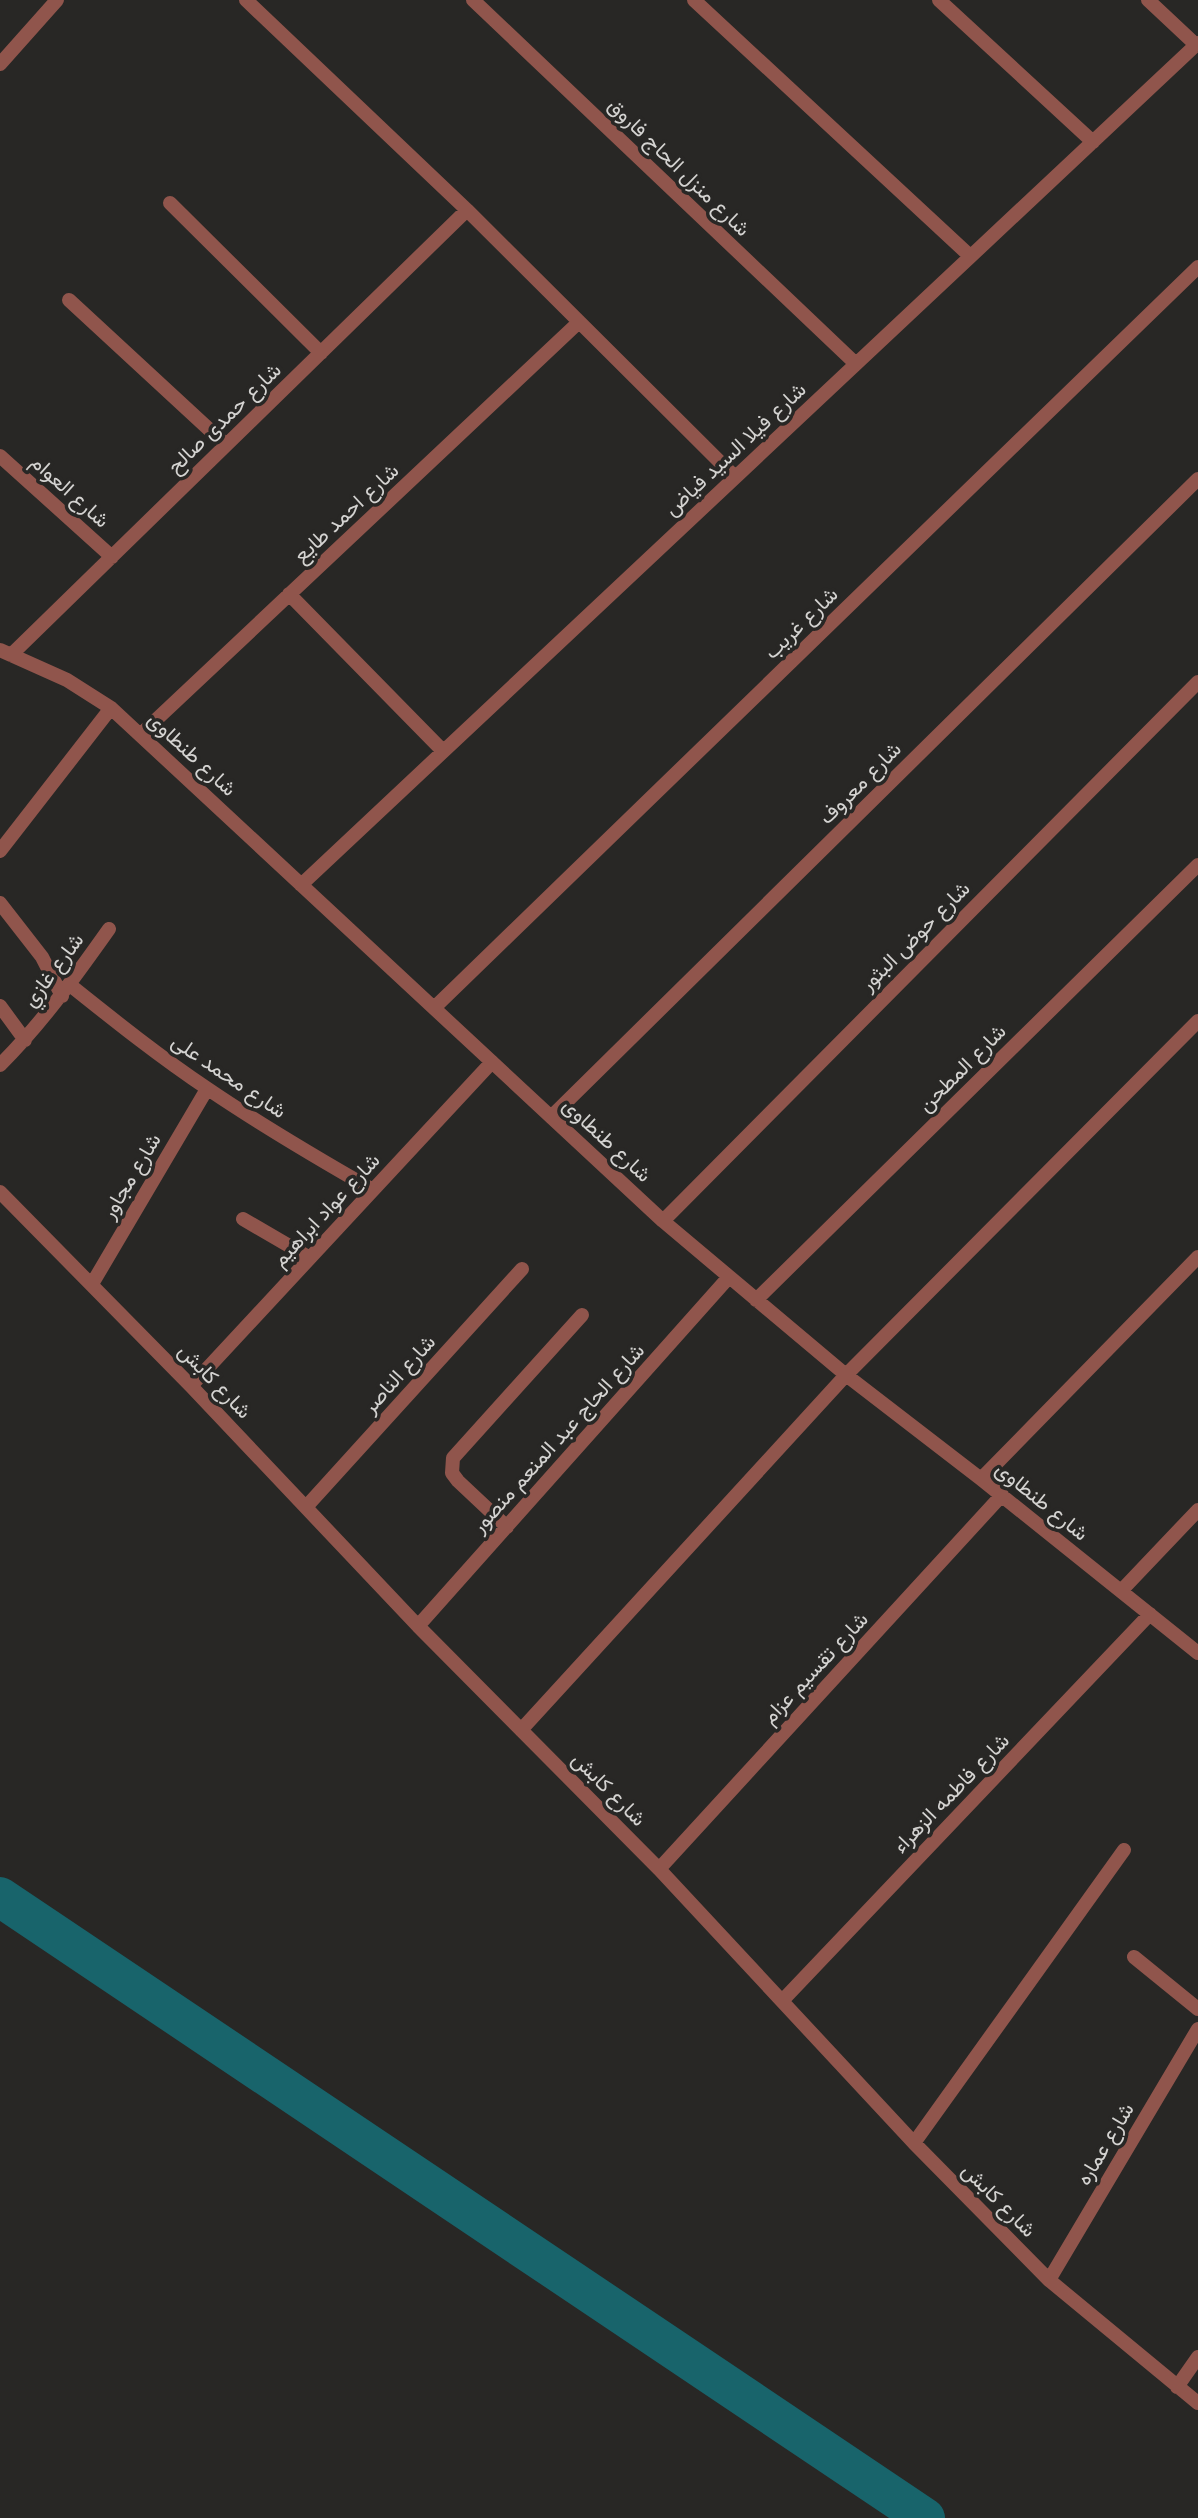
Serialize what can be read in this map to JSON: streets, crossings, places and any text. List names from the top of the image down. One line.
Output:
{"streets":{"street":["شارع منزل الحاج فاروق","شارع حمدى صالح","شارع فيلا السيد فياض","شارع العوام","شارع احمد طايع","شارع غريب","شارع طنطاوى","شارع معروف","شارع حوض البثور","شارع غازي","شارع المطحن","شارع محمد على","شارع مجاور","شارع عواد ابراهيم","شارع الناصر","شارع كابش","شارع الحاج عبد المنعم منصور","شارع تقسيم عزام","شارع فاطمه الزهراء","شارع عماره"]},"crossings":[["شارع منزل الحاج فاروق","شارع فيلا السيد فياض"],["شارع حمدى صالح","شارع العوام"],["شارع حمدى صالح","شارع طنطاوى"],["شارع فيلا السيد فياض","شارع طنطاوى"],["شارع احمد طايع","شارع طنطاوى"],["شارع غريب","شارع طنطاوى"],["شارع طنطاوى","شارع معروف"],["شارع طنطاوى","شارع حوض البثور"],["شارع طنطاوى","شارع المطحن"],["شارع طنطاوى","شارع عواد ابراهيم"],["شارع طنطاوى","شارع الحاج عبد المنعم منصور"],["شارع طنطاوى","شارع تقسيم عزام"],["شارع طنطاوى","شارع فاطمه الزهراء"],["شارع غازي","شارع محمد على"],["شارع محمد على","شارع مجاور"],["شارع محمد على","شارع عواد ابراهيم"],["شارع مجاور","شارع كابش"],["شارع عواد ابراهيم","شارع كابش"],["شارع الناصر","شارع كابش"],["شارع كابش","شارع الحاج عبد المنعم منصور"],["شارع كابش","شارع تقسيم عزام"],["شارع كابش","شارع فاطمه الزهراء"],["شارع كابش","شارع عماره"]]}
